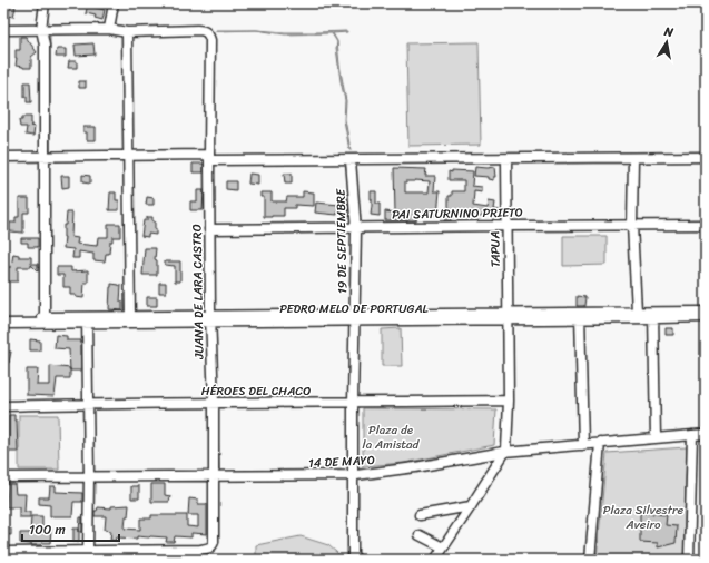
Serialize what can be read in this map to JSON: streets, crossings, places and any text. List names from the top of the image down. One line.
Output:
{"streets":{"street":["PAI SATURNINO PRIETO","19 DE SEPTIEMBRE","TAPUA","JUANA DE LARA CASTRO","PEDRO MELO DE PORTUGAL","HÉROES DEL CHACO","14 DE MAYO"]},"crossings":[["PAI SATURNINO PRIETO","19 DE SEPTIEMBRE"],["PAI SATURNINO PRIETO","TAPUA"],["PAI SATURNINO PRIETO","JUANA DE LARA CASTRO"],["19 DE SEPTIEMBRE","PEDRO MELO DE PORTUGAL"],["19 DE SEPTIEMBRE","HÉROES DEL CHACO"],["19 DE SEPTIEMBRE","14 DE MAYO"],["TAPUA","PEDRO MELO DE PORTUGAL"],["TAPUA","HÉROES DEL CHACO"],["TAPUA","14 DE MAYO"],["JUANA DE LARA CASTRO","PEDRO MELO DE PORTUGAL"],["JUANA DE LARA CASTRO","HÉROES DEL CHACO"],["JUANA DE LARA CASTRO","14 DE MAYO"]],"parks":["Plaza de la Amistad","Plaza Silvestre Aveiro"],"scale_bar":"100 m","north":"top"}
